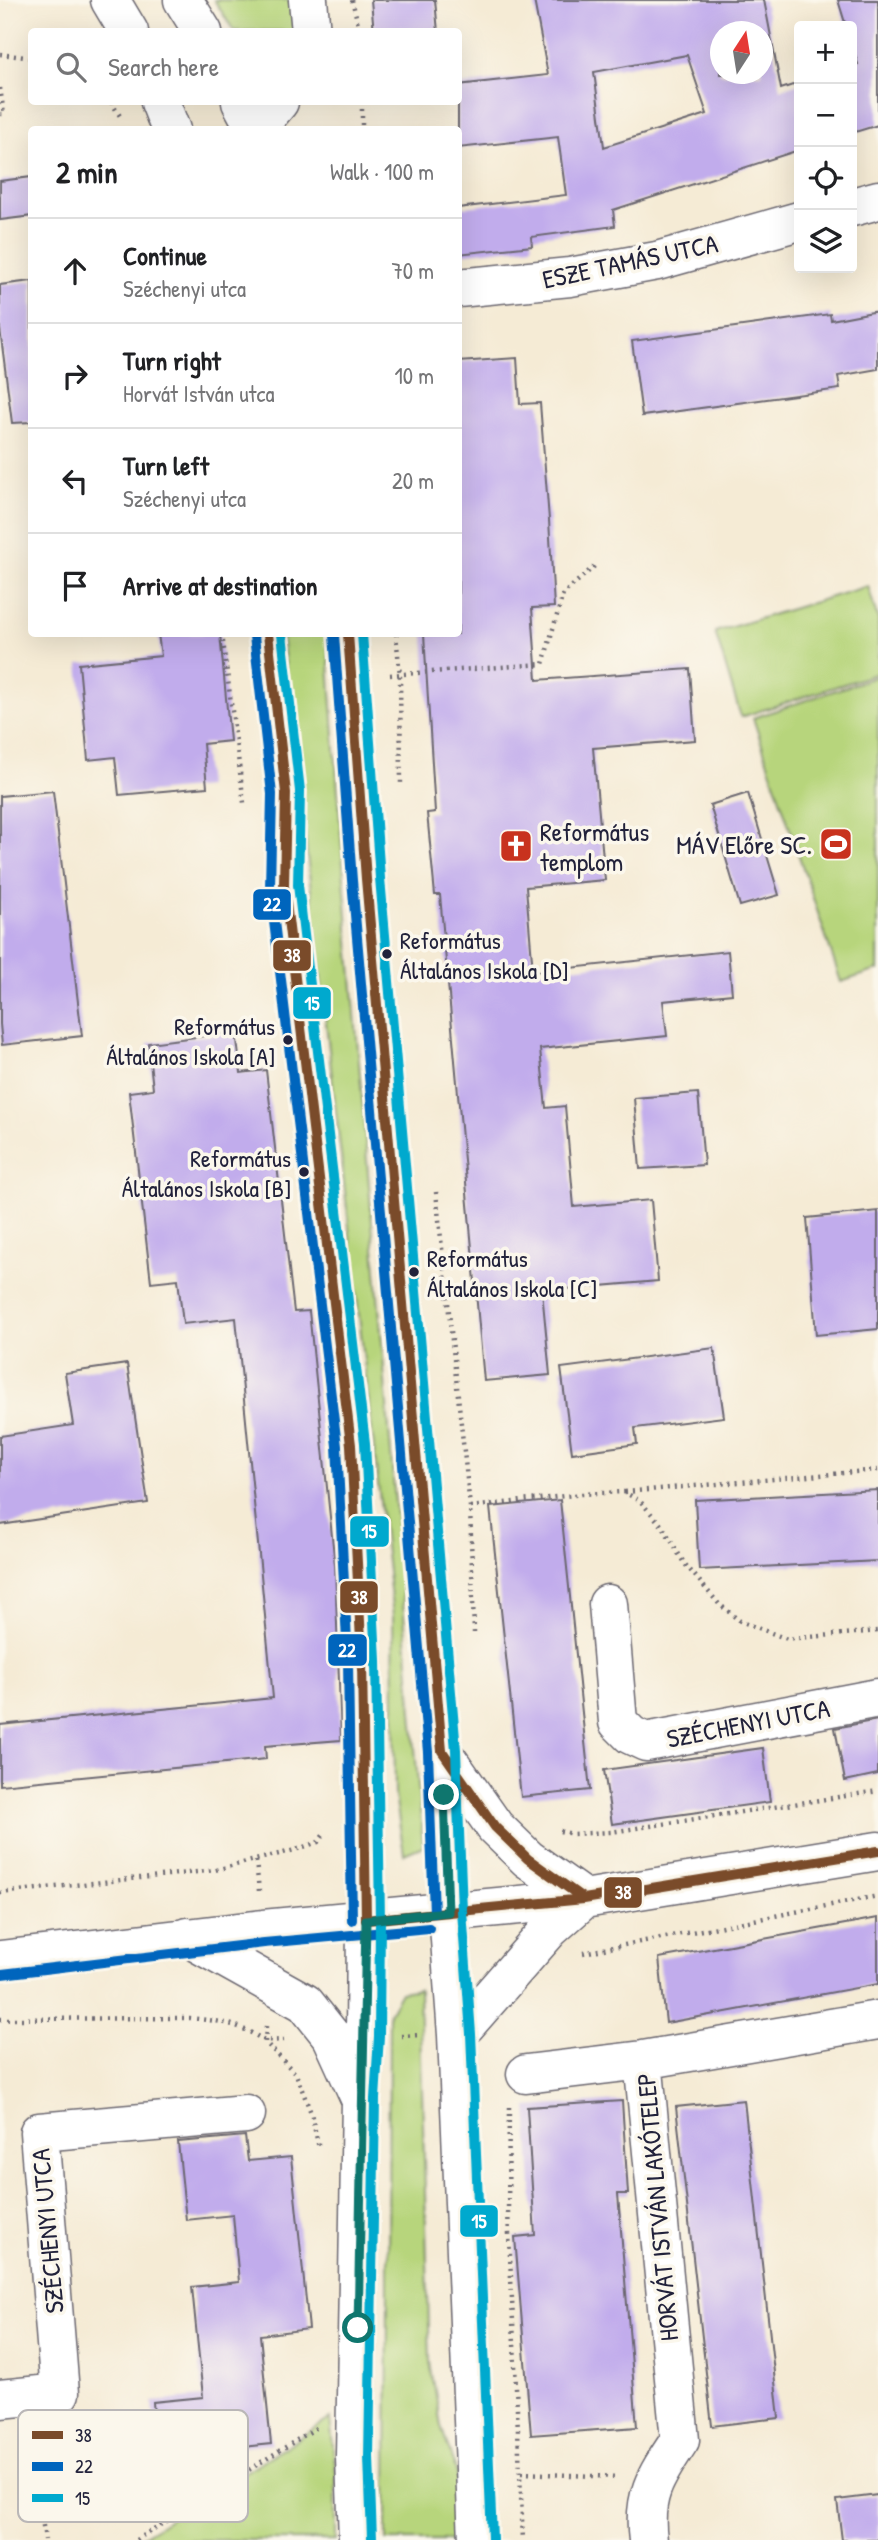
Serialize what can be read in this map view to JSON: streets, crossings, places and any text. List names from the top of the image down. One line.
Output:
{"streets":{"main road":["ESZE TAMÁS UTCA","SZÉCHENYI UTCA","HORVÁT ISTVÁN LAKÓTELEP"]},"places":{"sports":["MÁV Előre SC."],"church":["Református templom"],"other":["Református Általános Iskola [D]","Református Általános Iskola [A]","Református Általános Iskola [B]","Református Általános Iskola [C]"]},"lines":["transit line 38","transit line 22","transit line 15"],"legend":["38","22","15"],"north":"top","page":{"map_buttons":["+","−"],"search":"Search here","heading":["2 min","Walk · 100 m"],"list":[["Continue","Széchenyi utca","70 m"],["Turn right","Horvát István utca","10 m"],["Turn left","Széchenyi utca","20 m"],"Arrive at destination"]}}
